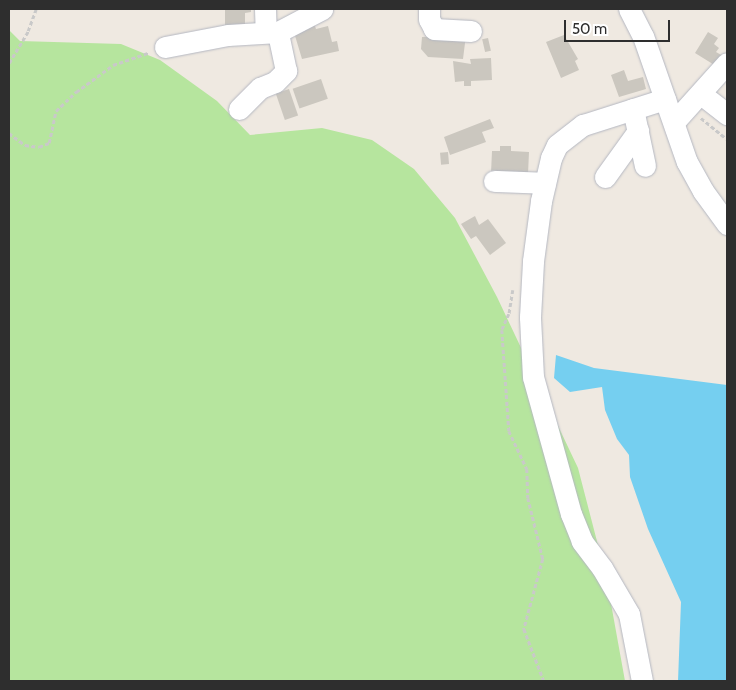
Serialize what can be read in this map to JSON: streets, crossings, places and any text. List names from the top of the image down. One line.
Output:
{"scale_bar":"50 m"}
